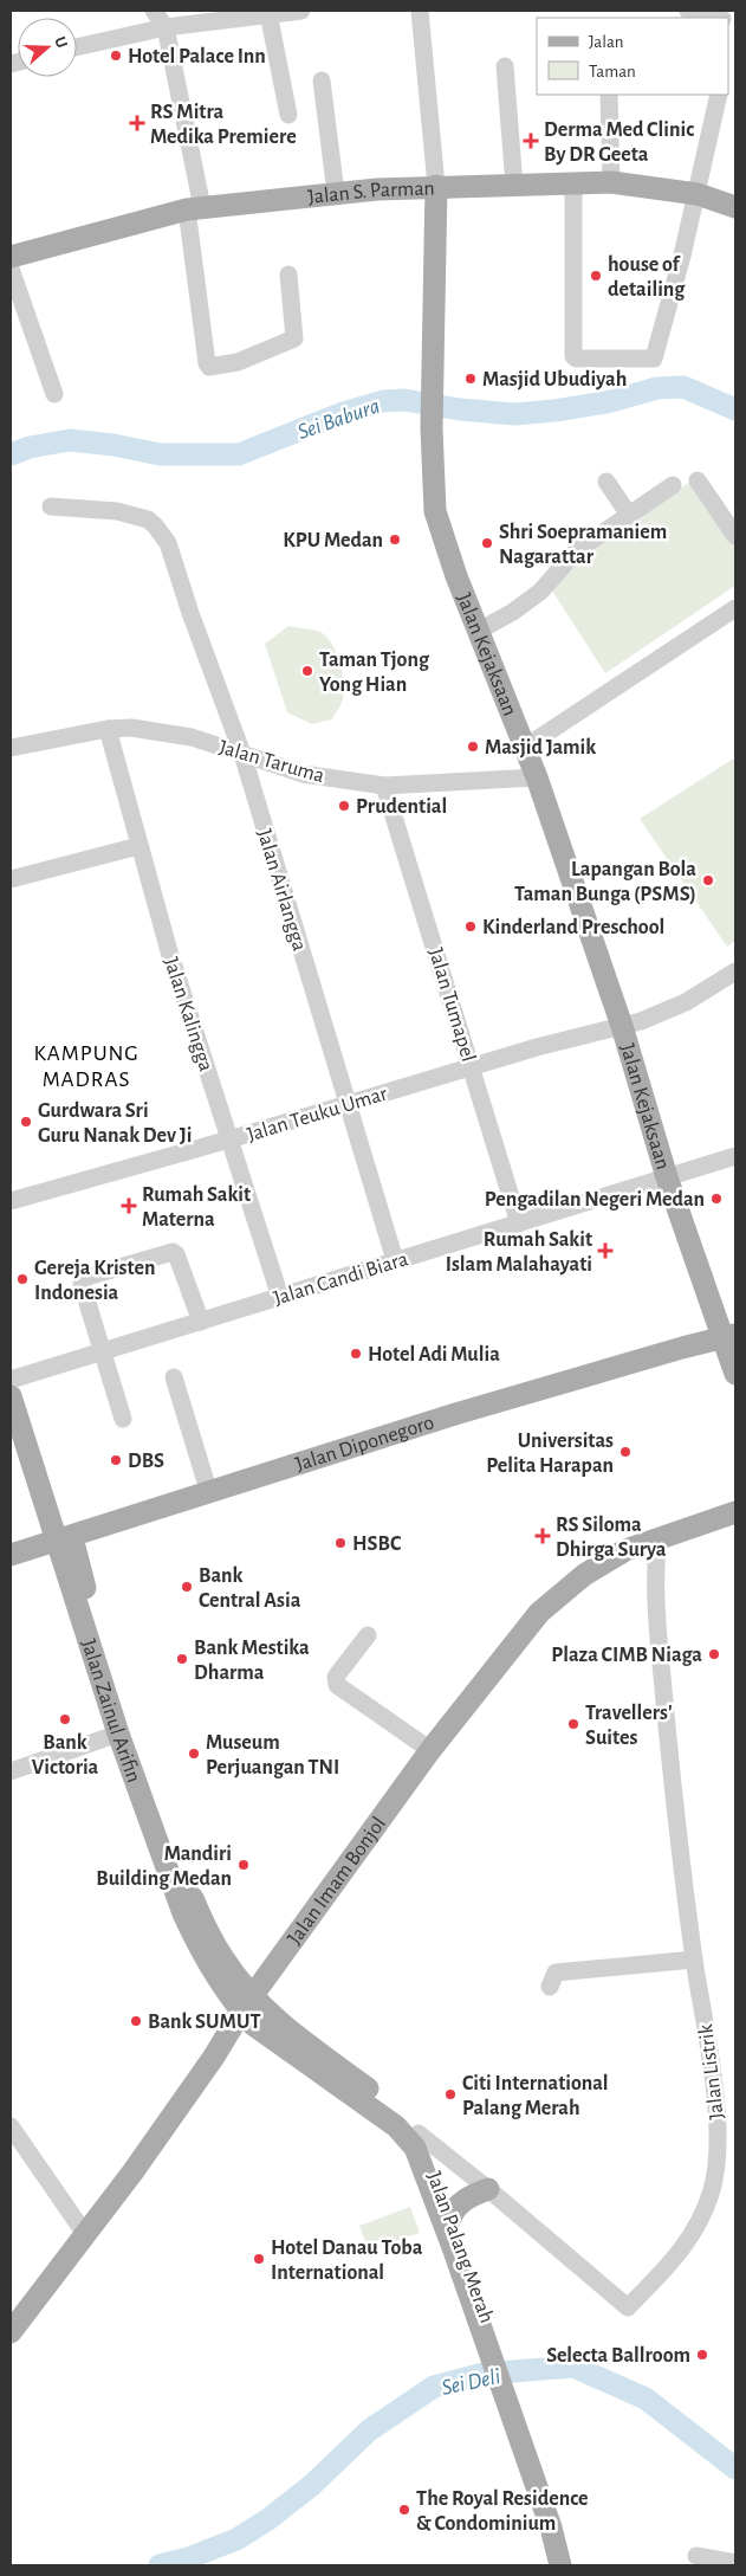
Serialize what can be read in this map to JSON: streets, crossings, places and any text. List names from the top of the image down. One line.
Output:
{"streets":{"main road":["Jalan S. Parman","Jalan Kejaksaan","Jalan Diponegoro","Jalan Zainul Arifin","Jalan Imam Bonjol","Jalan Palang Merah"],"street":["Jalan Taruma","Jalan Airlangga","Jalan Tumapel","Jalan Kalingga","Jalan Teuku Umar","Jalan Candi Biara","Jalan Listrik"]},"crossings":[["Jalan S. Parman","Jalan Kejaksaan"],["Jalan Kejaksaan","Jalan Taruma"],["Jalan Kejaksaan","Jalan Teuku Umar"],["Jalan Kejaksaan","Jalan Candi Biara"],["Jalan Kejaksaan","Jalan Diponegoro"],["Jalan Taruma","Jalan Airlangga"],["Jalan Taruma","Jalan Tumapel"],["Jalan Taruma","Jalan Kalingga"],["Jalan Airlangga","Jalan Teuku Umar"],["Jalan Airlangga","Jalan Candi Biara"],["Jalan Tumapel","Jalan Teuku Umar"],["Jalan Tumapel","Jalan Candi Biara"],["Jalan Kalingga","Jalan Teuku Umar"],["Jalan Kalingga","Jalan Candi Biara"],["Jalan Candi Biara","Jalan Zainul Arifin"],["Jalan Diponegoro","Jalan Zainul Arifin"],["Jalan Zainul Arifin","Jalan Imam Bonjol"],["Jalan Zainul Arifin","Jalan Palang Merah"],["Jalan Imam Bonjol","Jalan Listrik"],["Jalan Imam Bonjol","Jalan Palang Merah"],["Jalan Listrik","Jalan Palang Merah"]],"districts":["KAMPUNG MADRAS"],"water":["Sei Babura","Sei Deli"],"places":{"other":["Hotel Palace Inn","house of detailing","Masjid Ubudiyah","KPU Medan","Shri Soepramaniem Nagarattar","Taman Tjong Yong Hian","Masjid Jamik","Prudential","Lapangan Bola Taman Bunga (PSMS)","Kinderland Preschool","Gurdwara Sri Guru Nanak Dev Ji","Pengadilan Negeri Medan","Gereja Kristen Indonesia","Hotel Adi Mulia","Universitas Pelita Harapan","DBS","HSBC","Bank Central Asia","Plaza CIMB Niaga","Bank Mestika Dharma","Bank Victoria","Travellers' Suites","Museum Perjuangan TNI","Mandiri Building Medan","Bank SUMUT","Citi International Palang Merah","Hotel Danau Toba International","Selecta Ballroom","The Royal Residence & Condominium"],"health":["RS Mitra Medika Premiere","Derma Med Clinic By DR Geeta","Rumah Sakit Materna","Rumah Sakit Islam Malahayati","RS Siloma Dhirga Surya"]},"legend":["Jalan","Taman"],"north":"right"}
